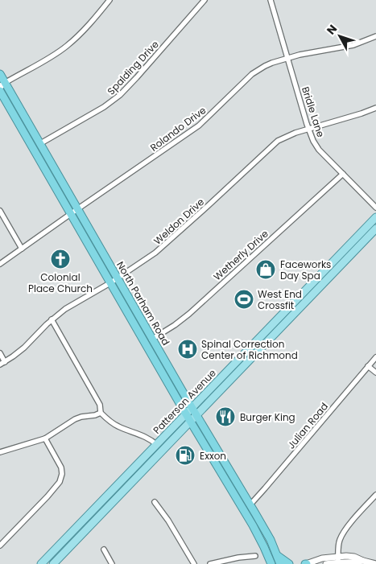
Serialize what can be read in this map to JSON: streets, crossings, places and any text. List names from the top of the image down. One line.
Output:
{"streets":{"highway":["North Parham Road"],"main road":["Patterson Avenue"],"street":["Spalding Drive","Bridle Lane","Rolando Drive","Weldon Drive","Wetherly Drive","Julian Road"]},"crossings":[["Spalding Drive","North Parham Road"],["Bridle Lane","Rolando Drive"],["Bridle Lane","Weldon Drive"],["Bridle Lane","Wetherly Drive"],["Rolando Drive","North Parham Road"],["Weldon Drive","North Parham Road"],["Wetherly Drive","North Parham Road"],["North Parham Road","Patterson Avenue"],["North Parham Road","Julian Road"]],"places":{"church":["Colonial Place Church"],"shop":["Faceworks Day Spa"],"sports":["West End Crossfit"],"hospital":["Spinal Correction Center of Richmond"],"restaurant":["Burger King"],"fuel station":["Exxon"]},"north":"top left"}
